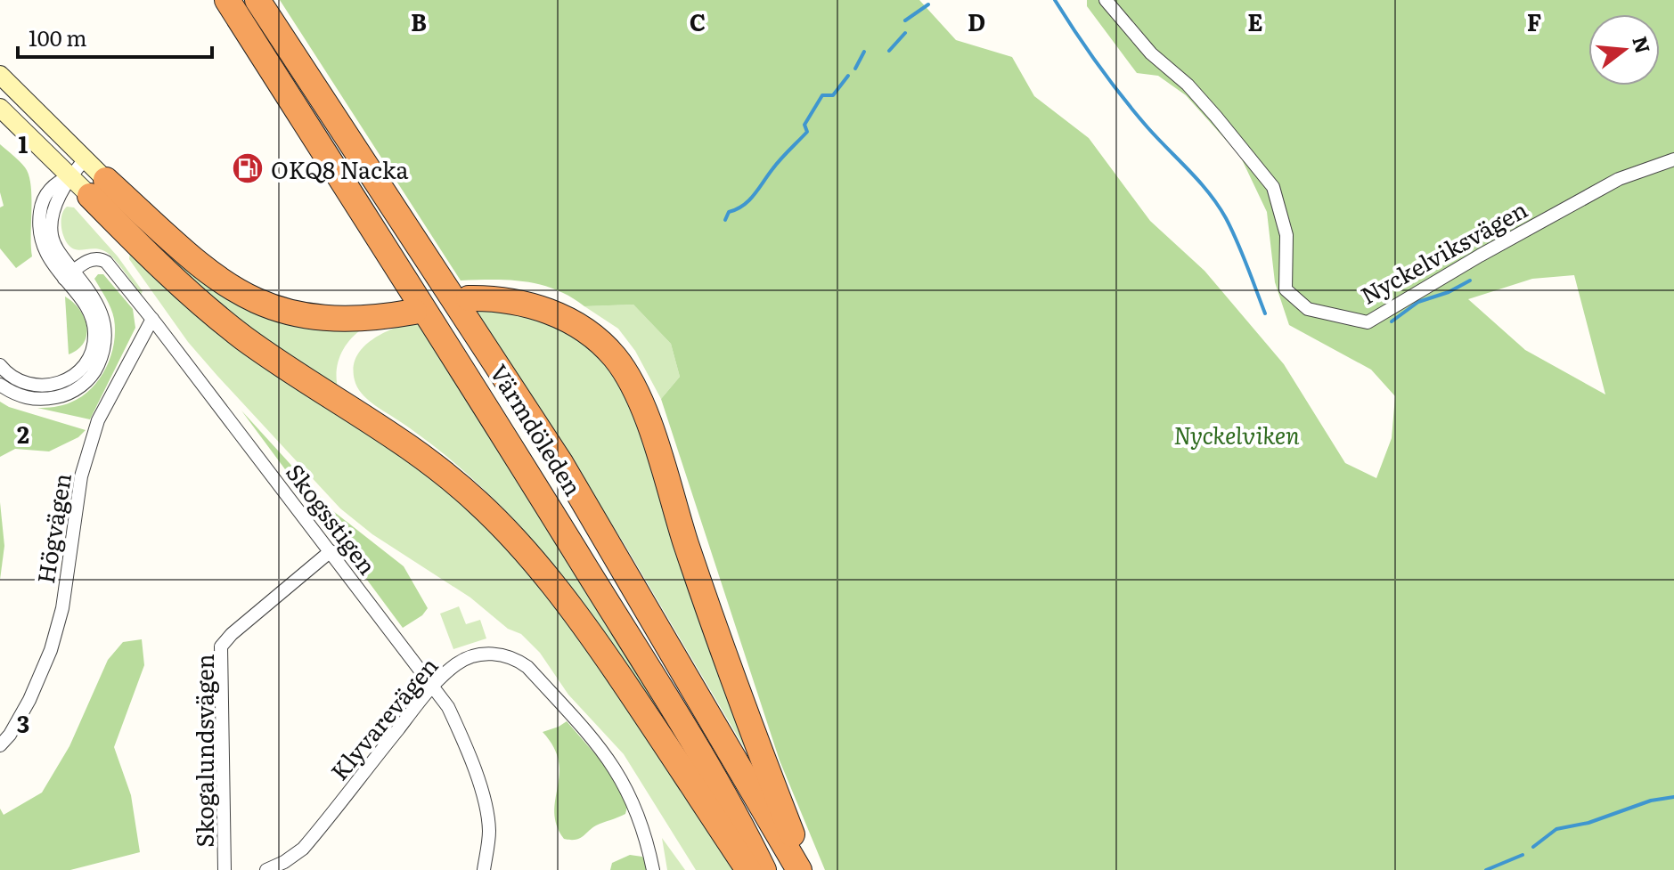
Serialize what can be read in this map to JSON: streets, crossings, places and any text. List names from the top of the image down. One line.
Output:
{"streets":{"highway":["Värmdöleden"],"street":["Nyckelviksvägen","Skogsstigen","Högvägen","Klyvarevägen","Skogalundsvägen"]},"crossings":[["Skogsstigen","Högvägen"],["Skogsstigen","Klyvarevägen"],["Skogsstigen","Skogalundsvägen"]],"parks":["Nyckelviken"],"places":{"fuel station":["OKQ8 Nacka"]},"scale_bar":"100 m","north":"right","grid":{"columns":["B","C","D","E","F"],"rows":["1","2","3"]}}
